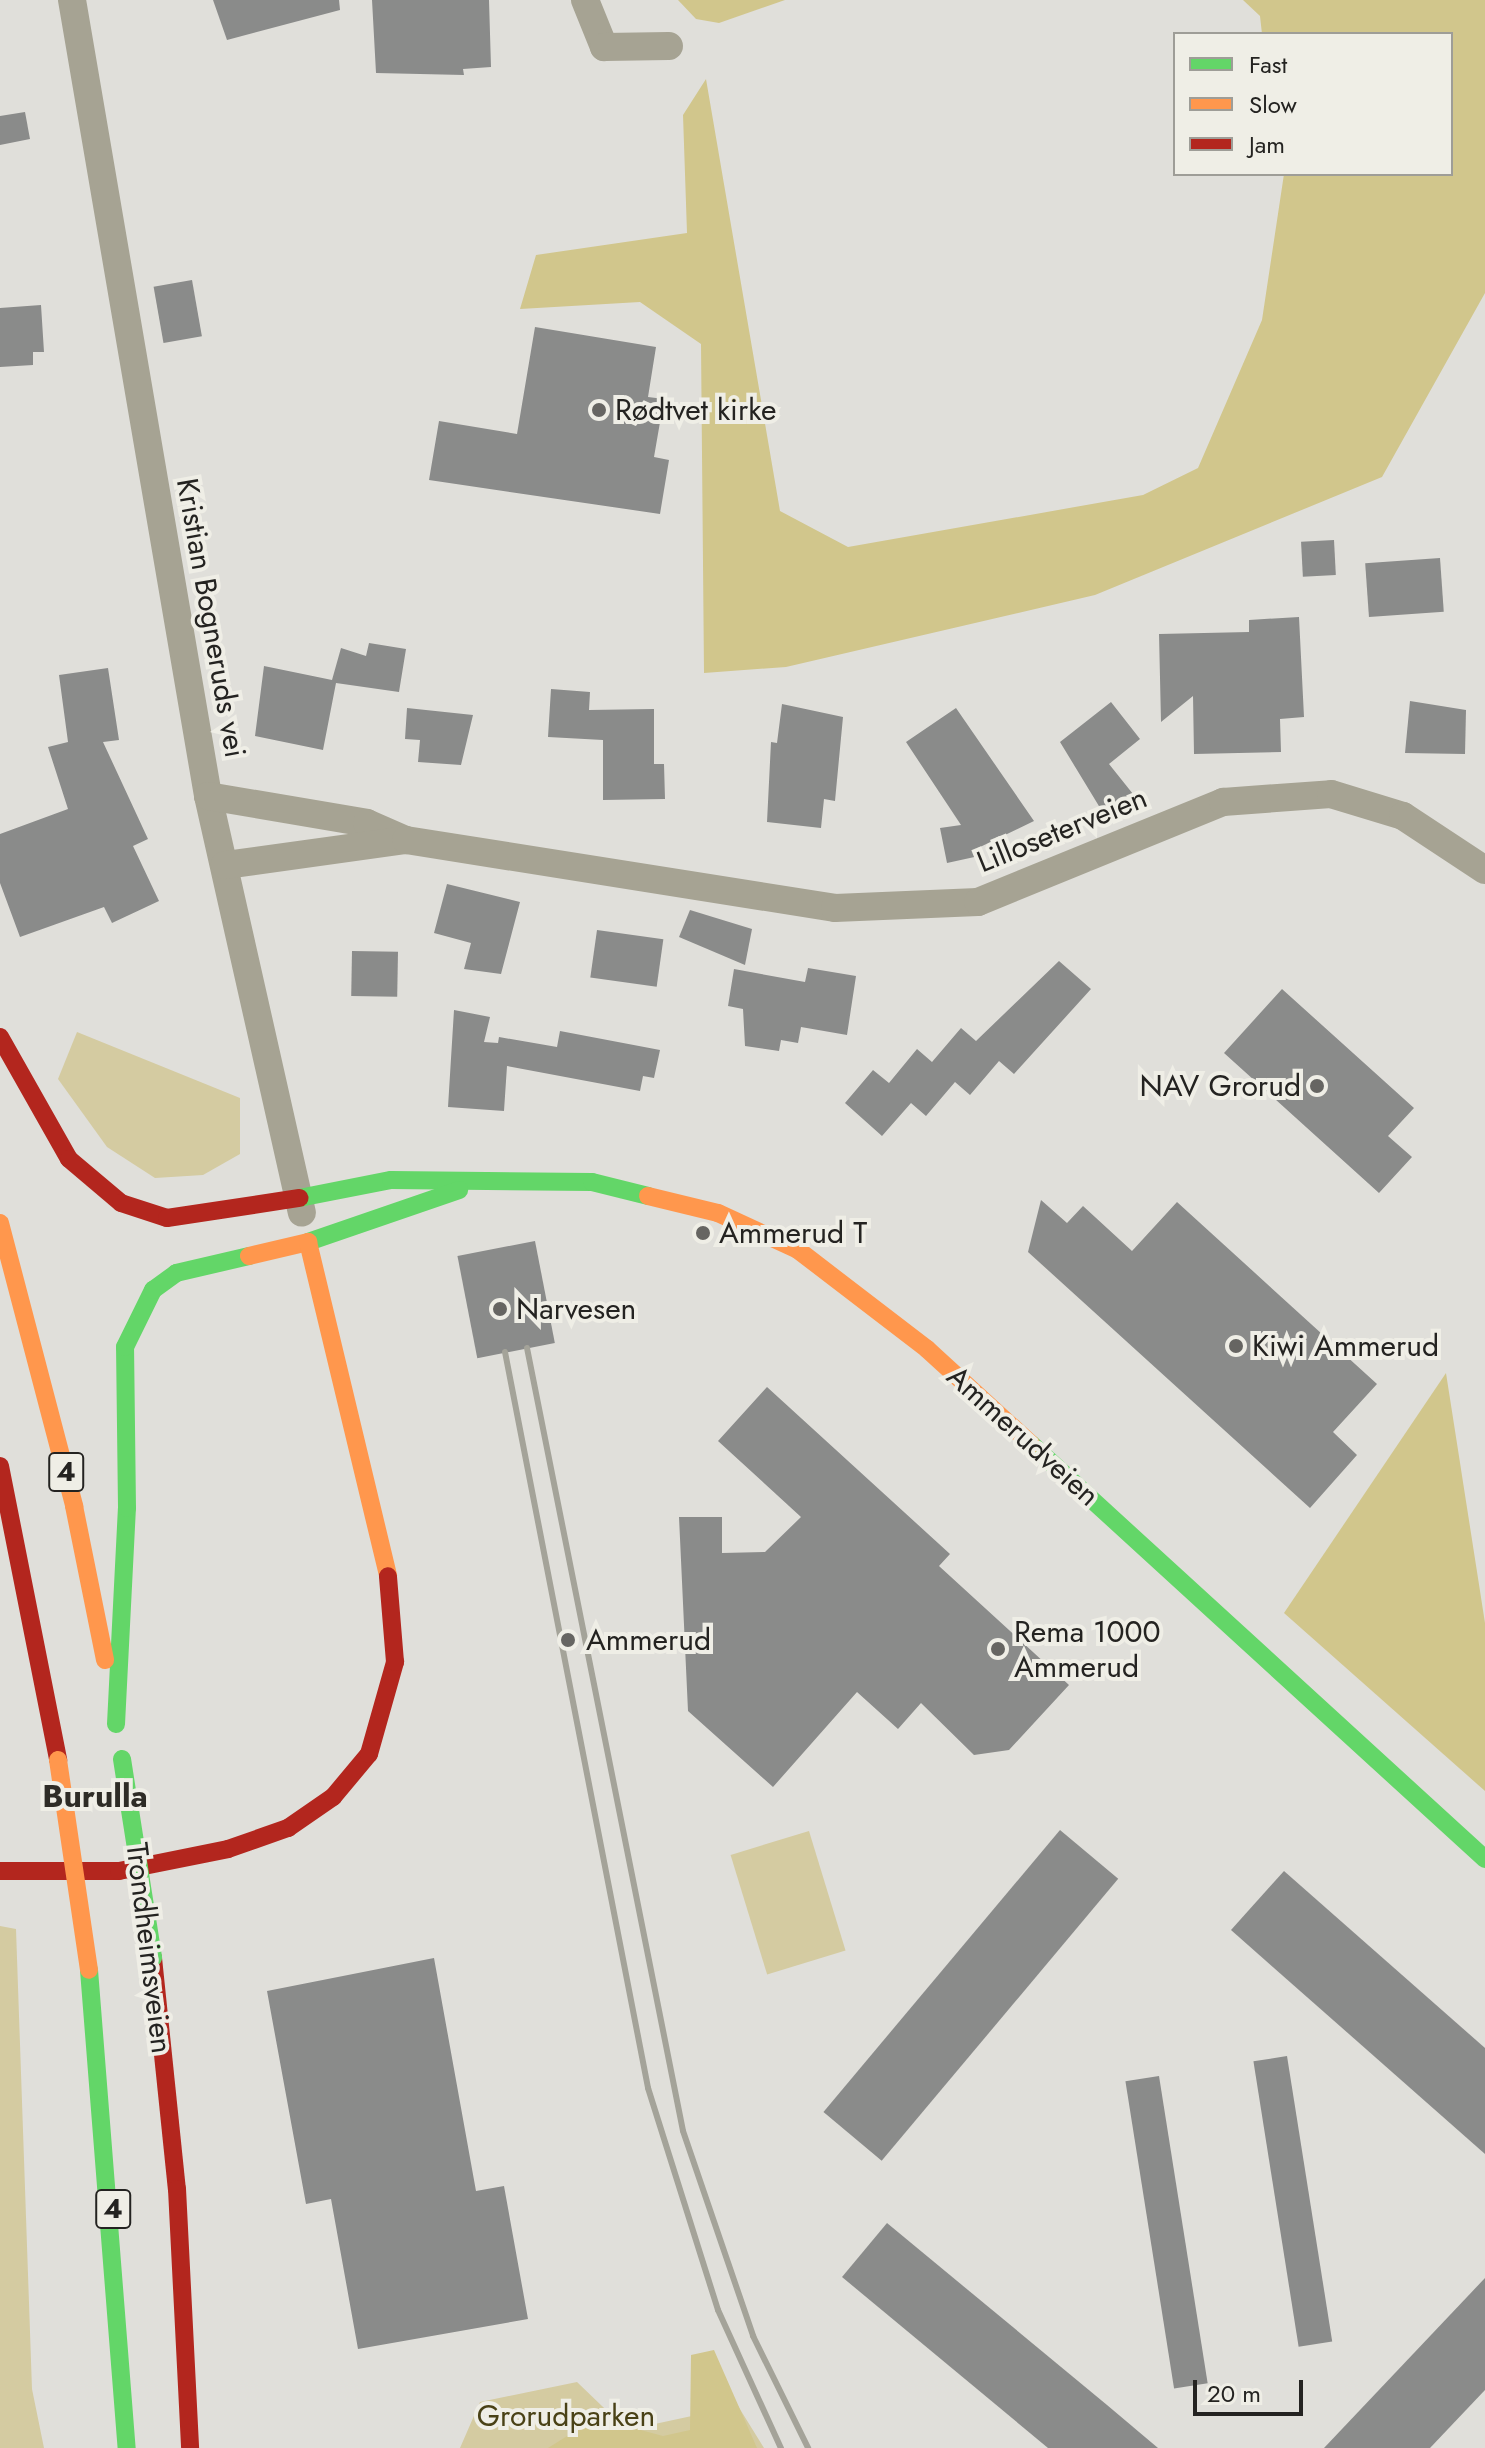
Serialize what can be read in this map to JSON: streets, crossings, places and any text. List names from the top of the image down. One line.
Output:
{"streets":{"main road":["Ammerudveien","4","Trondheimsveien"],"street":["Kristian Bogneruds vei","Lilloseterveien"]},"crossings":[["Kristian Bogneruds vei","Lilloseterveien"],["Kristian Bogneruds vei","Ammerudveien"],["Ammerudveien","Trondheimsveien"]],"districts":["Burulla"],"parks":["Grorudparken"],"places":["Rødtvet kirke","NAV Grorud","Ammerud T","Narvesen","Kiwi Ammerud","Ammerud","Rema 1000 Ammerud"],"legend":["Fast","Slow","Jam"],"scale_bar":"20 m"}
